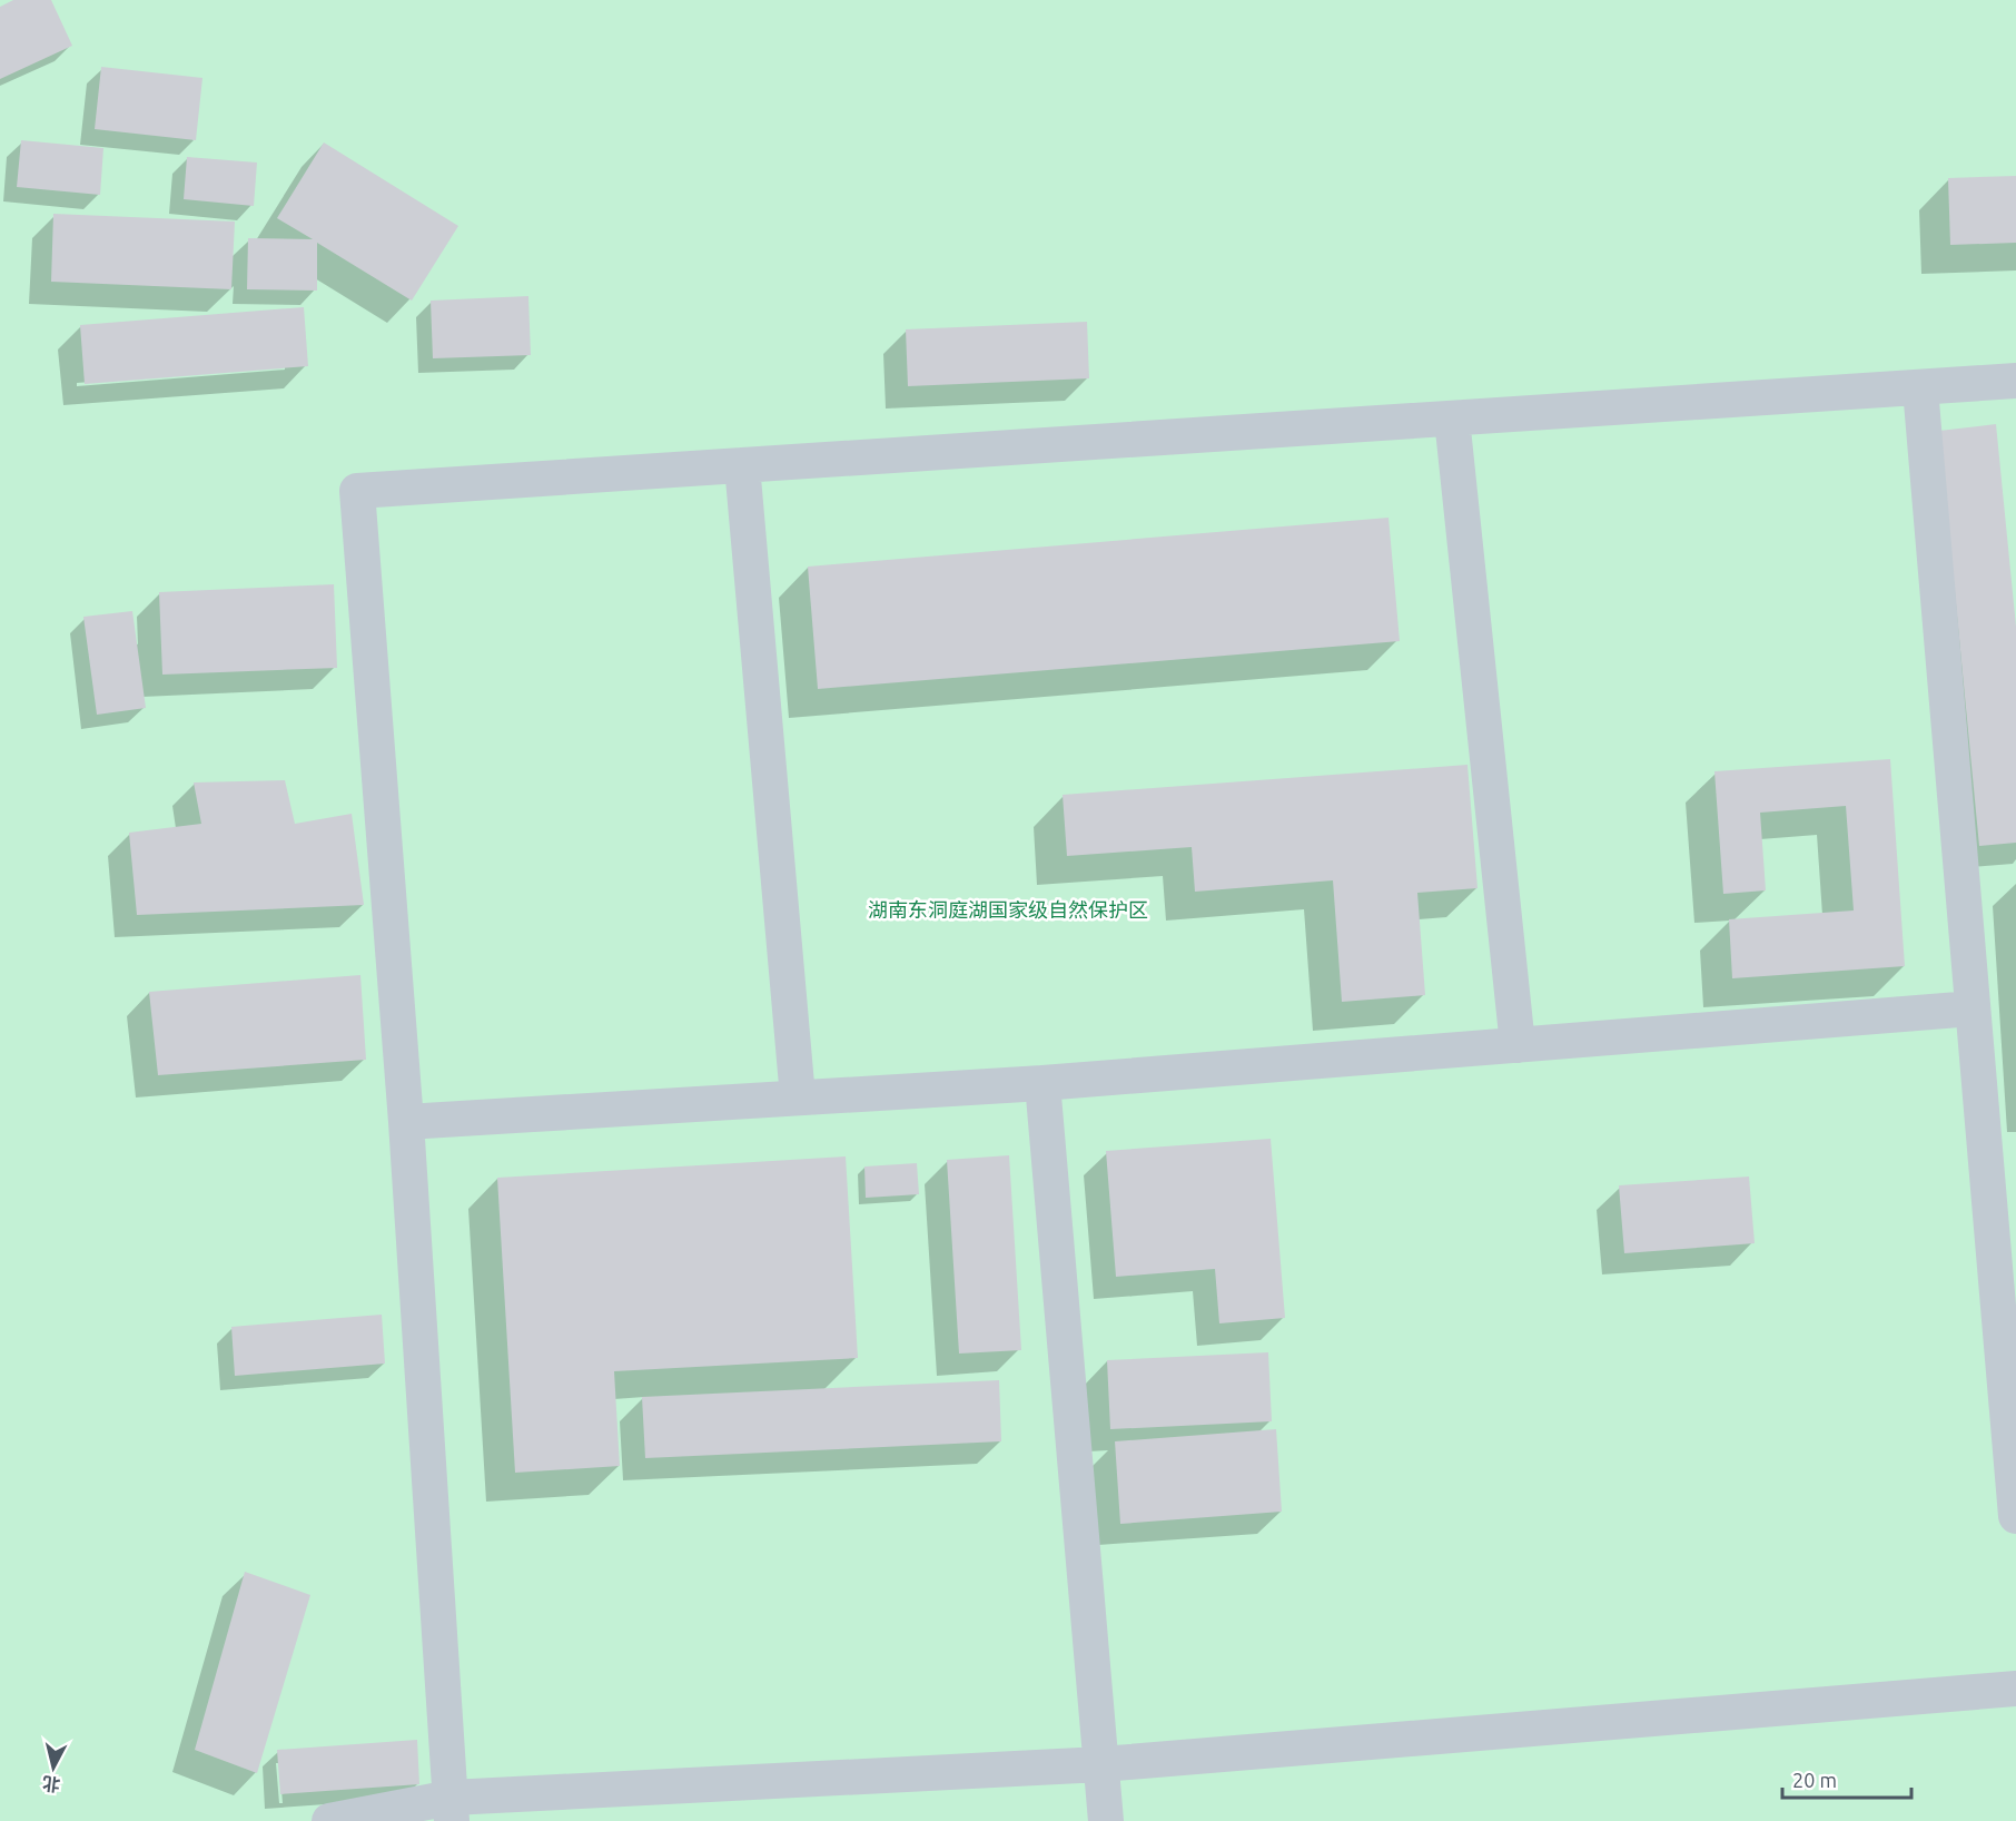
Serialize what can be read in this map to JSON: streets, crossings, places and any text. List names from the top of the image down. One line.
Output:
{"parks":["湖南东洞庭湖国家级自然保护区"],"scale_bar":"20 m","north":"bottom"}
